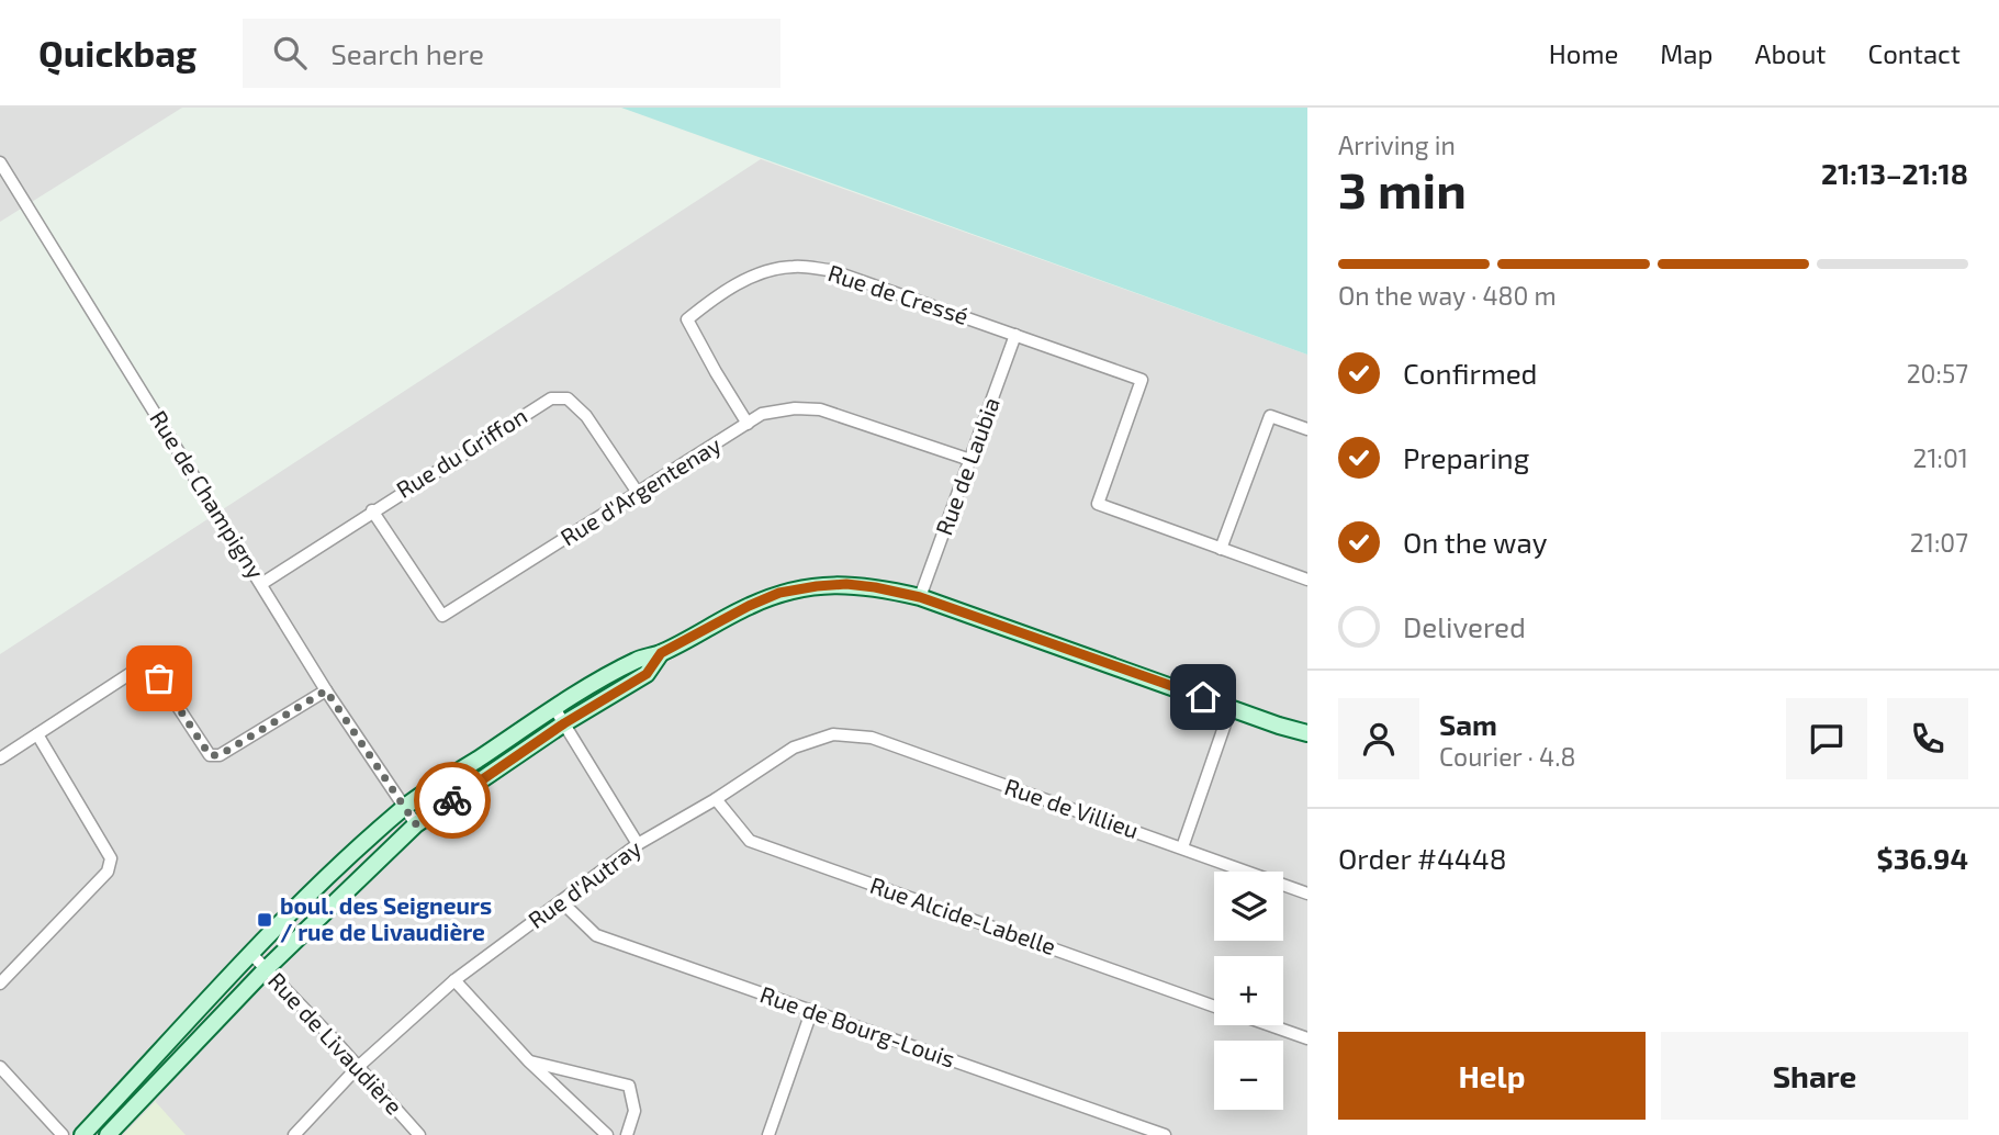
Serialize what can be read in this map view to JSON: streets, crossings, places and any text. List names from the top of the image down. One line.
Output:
{"streets":{"street":["Rue de Cressé","Rue du Griffon","Rue de Laubia","Rue d'Argentenay","Rue de Champigny","Rue de Villieu","Rue d'Autray","Rue Alcide-Labelle","Rue de Bourg-Louis","Rue de Livaudière"]},"crossings":[["Rue de Cressé","Rue de Laubia"],["Rue de Cressé","Rue d'Argentenay"],["Rue du Griffon","Rue d'Argentenay"],["Rue du Griffon","Rue de Champigny"],["Rue de Laubia","Rue d'Argentenay"],["Rue de Villieu","Rue d'Autray"],["Rue d'Autray","Rue Alcide-Labelle"],["Rue d'Autray","Rue de Bourg-Louis"],["Rue d'Autray","Rue de Livaudière"]],"places":{"transit":["boul. des Seigneurs / rue de Livaudière"]},"page":{"header":"Quickbag","search":"Search here","nav":["Home","Map","About","Contact"],"heading":["3 min","Arriving in","21:13–21:18"],"panel":["Sam","Courier · 4.8","Order #4448","$36.94"],"bar":"On the way · 480 m","list":[["Confirmed","20:57"],["Preparing","21:01"],["On the way","21:07"],"Delivered"],"map_buttons":["+","−"],"buttons":["Help","Share"]}}
